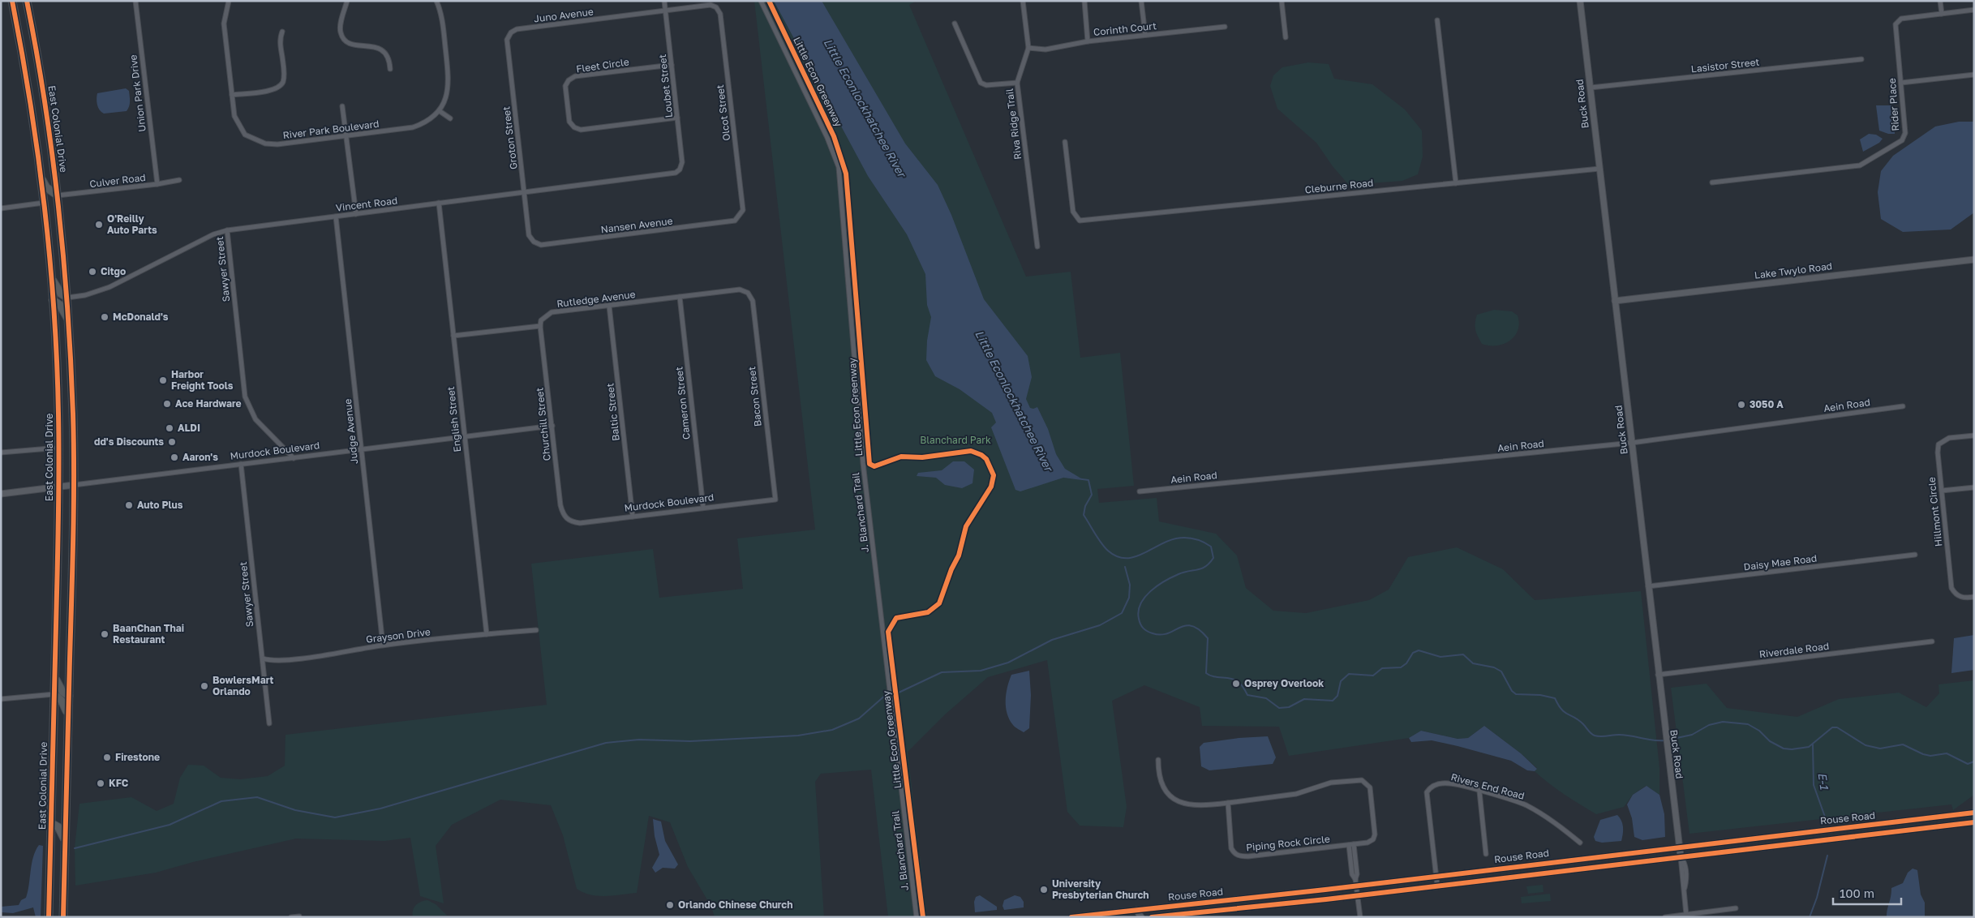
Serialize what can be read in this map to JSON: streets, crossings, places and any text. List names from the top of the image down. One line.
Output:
{"streets":{"highway":["East Colonial Drive"],"street":["Juno Avenue","Corinth Court","Fleet Circle","Lasistor Street","Loubet Street","Union Park Drive","Buck Road","Rider Place","Olcot Street","Riva Ridge Trail","River Park Boulevard","Groton Street","Culver Road","Cleburne Road","Vincent Road","Nansen Avenue","Sawyer Street","Lake Twylo Road","Rutledge Avenue","Bacon Street","Cameron Street","Aein Road","Baltic Street","English Street","Churchill Street","Judge Avenue","Murdock Boulevard","Hillmont Circle","J. Blanchard Trail","Daisy Mae Road","Grayson Drive","Riverdale Road","Rivers End Road","Rouse Road","Piping Rock Circle"],"cycle path":["Little Econ Greenway"]},"crossings":[["Juno Avenue","Loubet Street"],["Juno Avenue","Olcot Street"],["Juno Avenue","Groton Street"],["Corinth Court","Riva Ridge Trail"],["Fleet Circle","Loubet Street"],["Lasistor Street","Buck Road"],["Loubet Street","Vincent Road"],["Union Park Drive","Culver Road"],["Buck Road","Cleburne Road"],["Buck Road","Lake Twylo Road"],["Buck Road","Aein Road"],["Buck Road","Daisy Mae Road"],["Buck Road","Riverdale Road"],["Buck Road","Rouse Road"],["Olcot Street","Nansen Avenue"],["East Colonial Drive","Culver Road"],["East Colonial Drive","Vincent Road"],["East Colonial Drive","Murdock Boulevard"],["Groton Street","Vincent Road"],["Groton Street","Nansen Avenue"],["Vincent Road","Sawyer Street"],["Vincent Road","English Street"],["Vincent Road","Judge Avenue"],["Sawyer Street","Murdock Boulevard"],["Sawyer Street","Grayson Drive"],["Rutledge Avenue","Bacon Street"],["Rutledge Avenue","Cameron Street"],["Rutledge Avenue","Baltic Street"],["Rutledge Avenue","Churchill Street"],["Bacon Street","Murdock Boulevard"],["Cameron Street","Murdock Boulevard"],["Baltic Street","Murdock Boulevard"],["English Street","Murdock Boulevard"],["English Street","Grayson Drive"],["Churchill Street","Murdock Boulevard"],["Judge Avenue","Murdock Boulevard"],["Judge Avenue","Grayson Drive"],["Rivers End Road","Rouse Road"]],"water":["Little Econlockhatchee River","E-1"],"parks":["Blanchard Park"],"places":["O'Reilly Auto Parts","Citgo","McDonald's","Harbor Freight Tools","Ace Hardware","3050 A","ALDI","dd's Discounts","Aaron's","Auto Plus","BaanChan Thai Restaurant","Osprey Overlook","BowlersMart Orlando","Firestone","KFC","University Presbyterian Church","Orlando Chinese Church"],"scale_bar":"100 m"}
